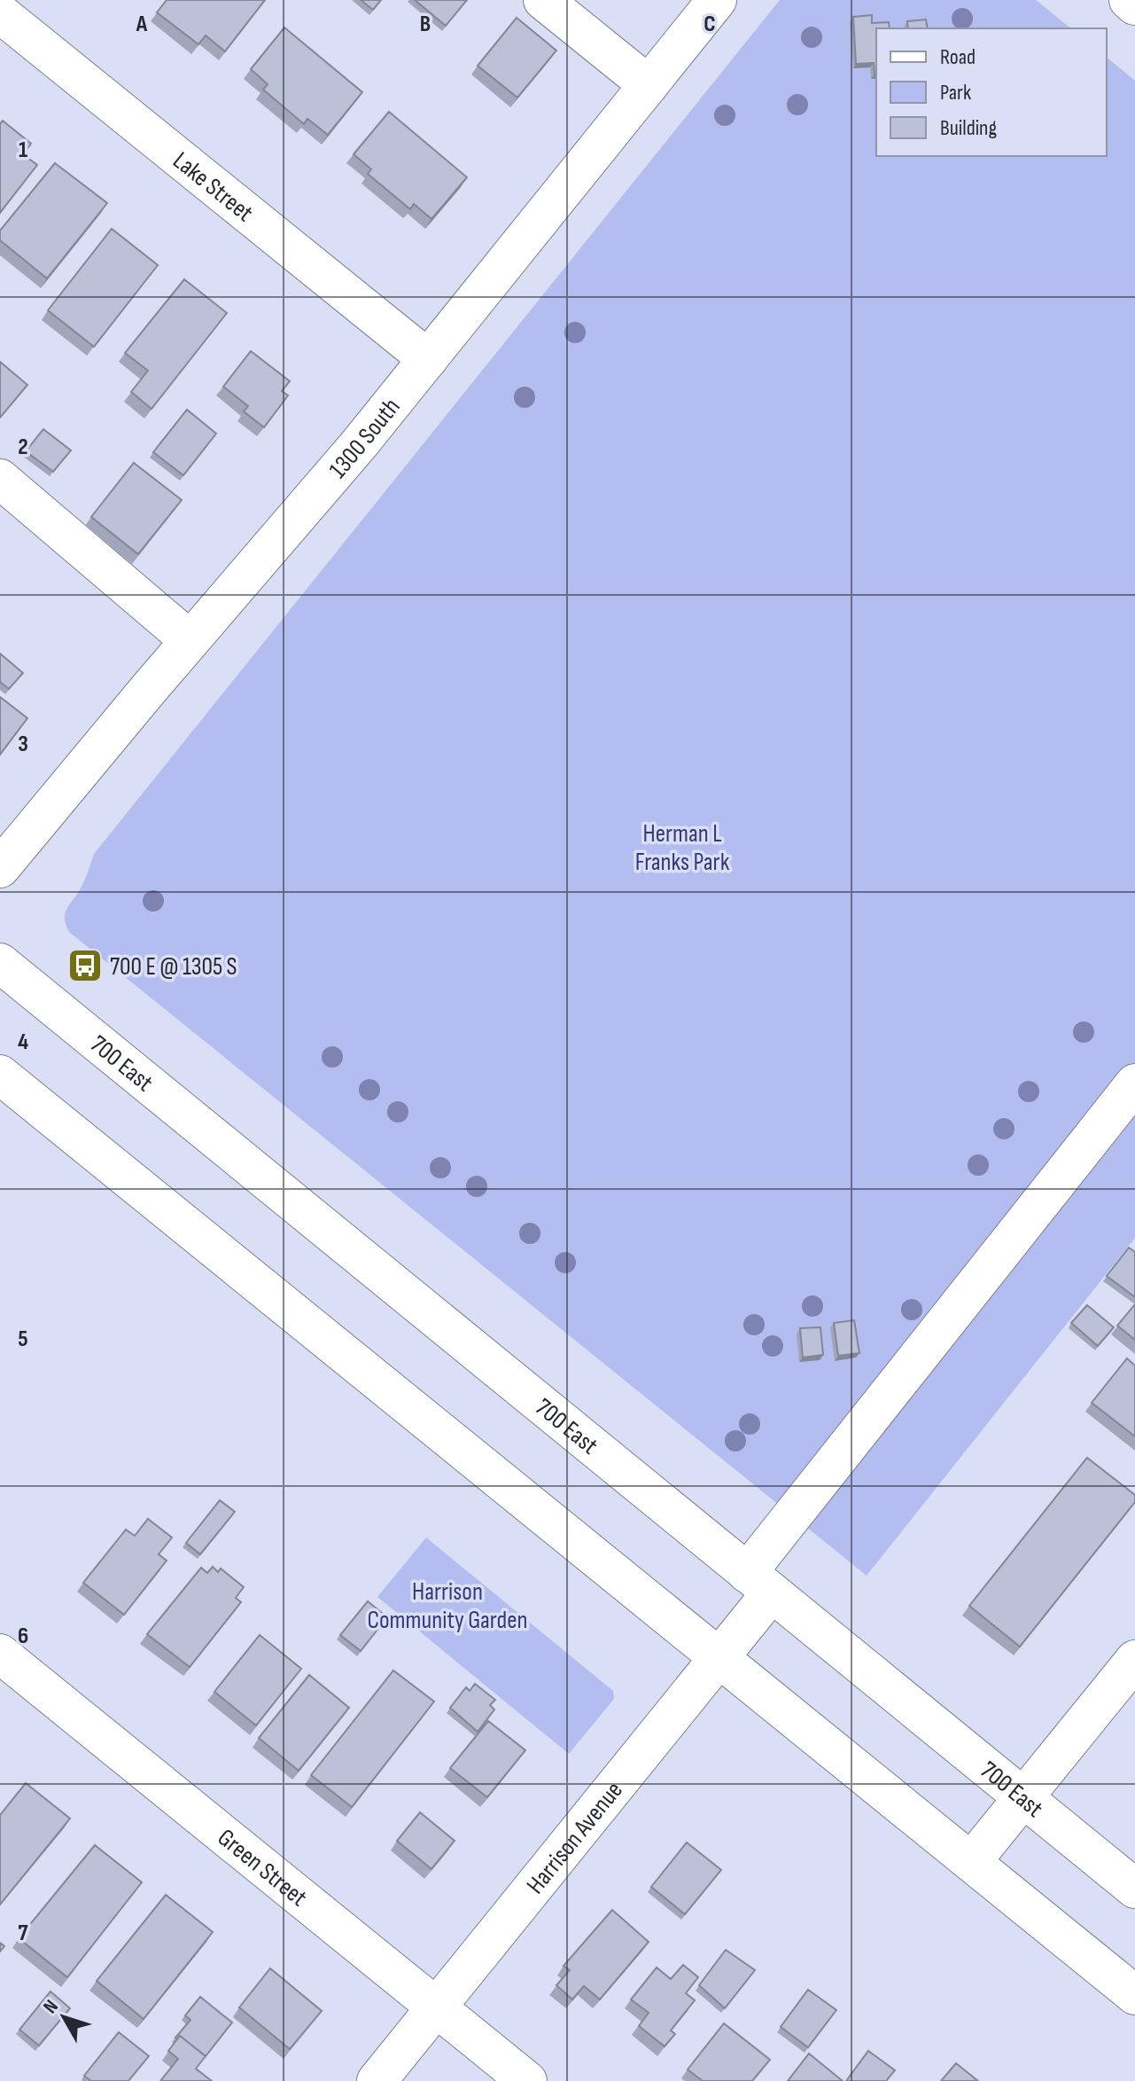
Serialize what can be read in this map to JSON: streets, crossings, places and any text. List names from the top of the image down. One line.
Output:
{"streets":{"street":["Lake Street","1300 South","700 East","Harrison Avenue","Green Street"]},"crossings":[["Lake Street","1300 South"],["700 East","Harrison Avenue"],["Harrison Avenue","Green Street"]],"parks":["Herman L Franks Park","Harrison Community Garden"],"places":{"bus stop":["700 E @ 1305 S"]},"legend":["Road","Park","Building"],"north":"top left","grid":{"columns":["A","B","C"],"rows":["1","2","3","4","5","6","7"]}}
